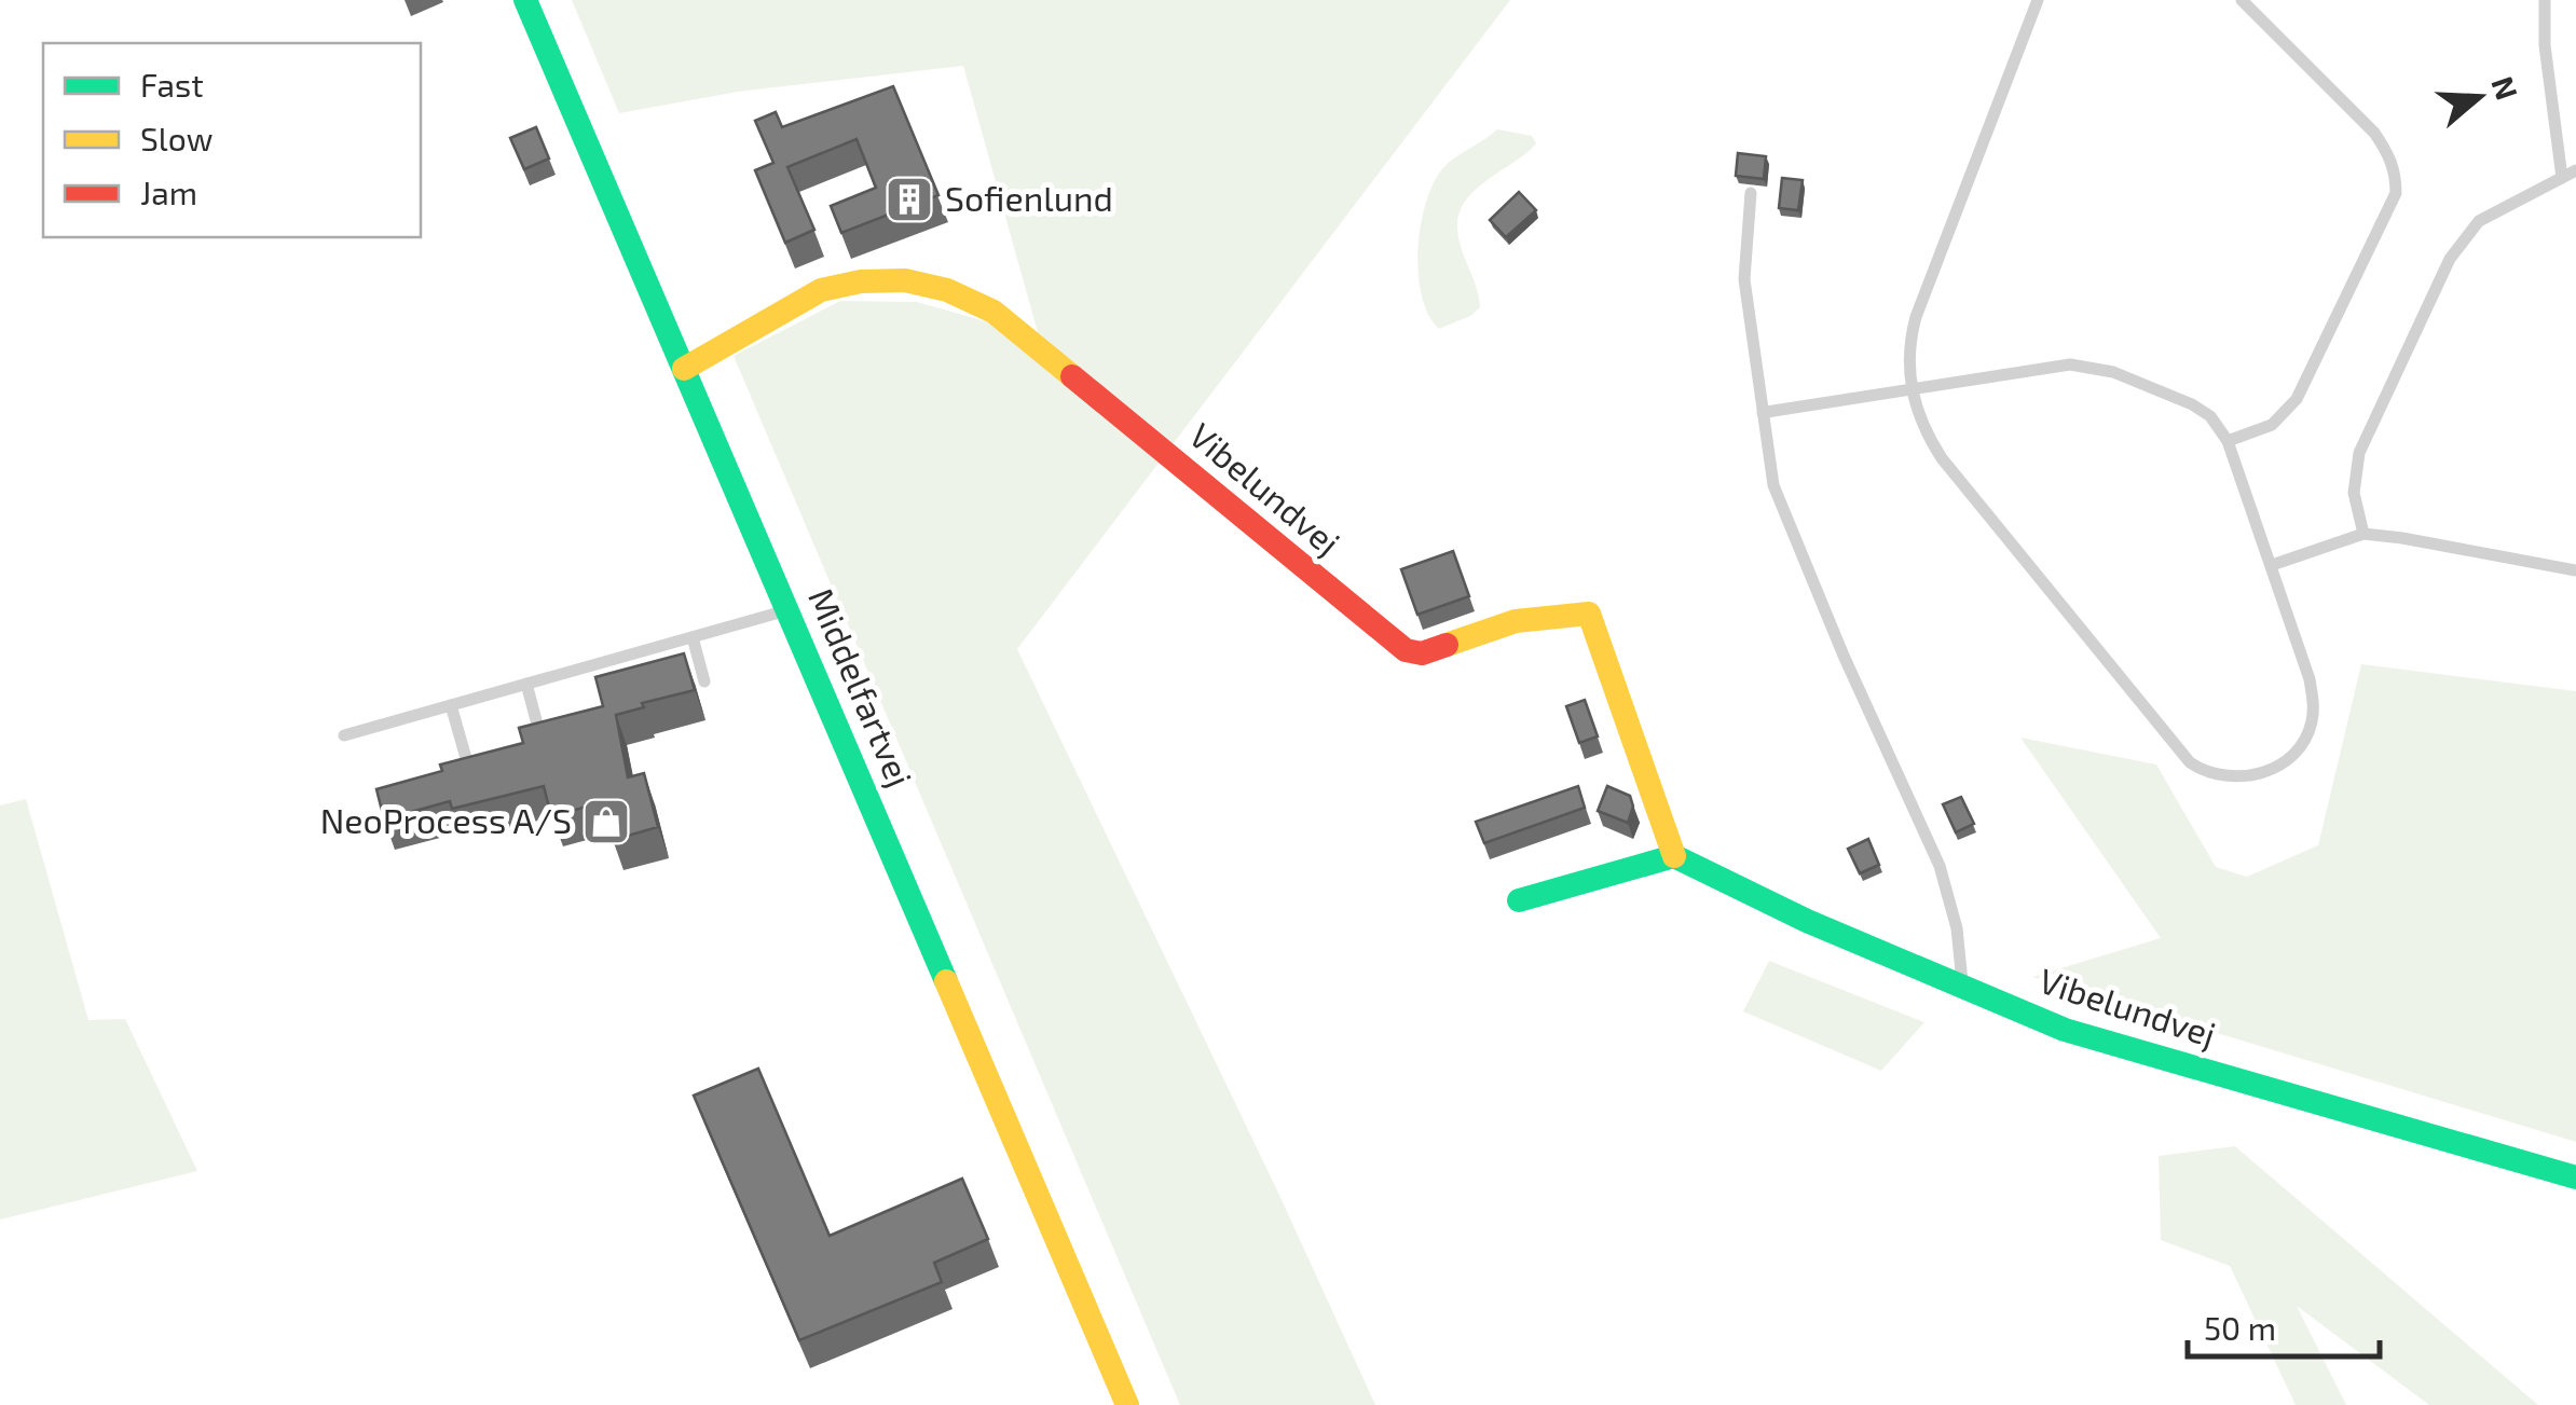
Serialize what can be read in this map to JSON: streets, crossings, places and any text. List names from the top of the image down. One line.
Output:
{"streets":{"street":["Vibelundvej","Middelfartvej"]},"crossings":[["Vibelundvej","Middelfartvej"]],"places":{"building":["Sofienlund"],"shop":["NeoProcess A/S"]},"legend":["Fast","Slow","Jam"],"scale_bar":"50 m","north":"right"}
